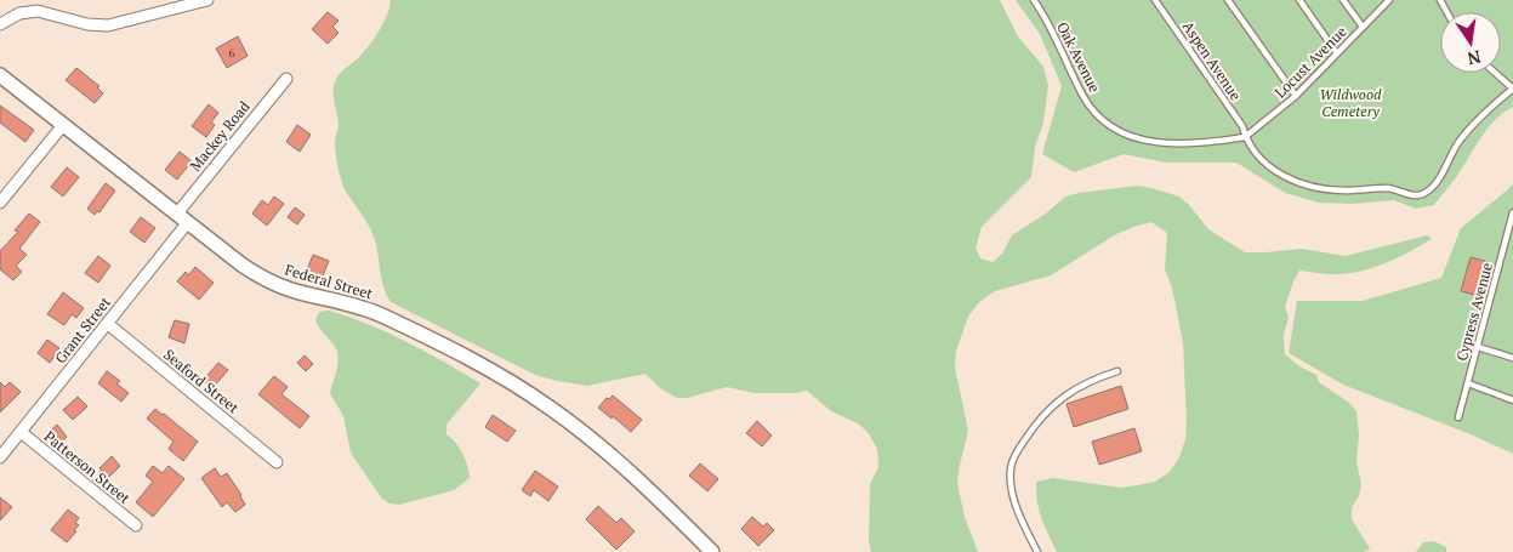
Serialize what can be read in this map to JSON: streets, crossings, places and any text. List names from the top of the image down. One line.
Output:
{"streets":{"street":["Mackey Road","Federal Street","Grant Street","Seaford Street","Patterson Street"],"lane":["Oak Avenue","Aspen Avenue","Locust Avenue","Cypress Avenue"]},"crossings":[["Oak Avenue","Aspen Avenue"],["Oak Avenue","Locust Avenue"],["Aspen Avenue","Locust Avenue"],["Mackey Road","Federal Street"],["Mackey Road","Grant Street"],["Federal Street","Grant Street"],["Grant Street","Seaford Street"],["Grant Street","Patterson Street"]],"parks":["Wildwood Cemetery"],"house_numbers":["6"],"north":"bottom"}
